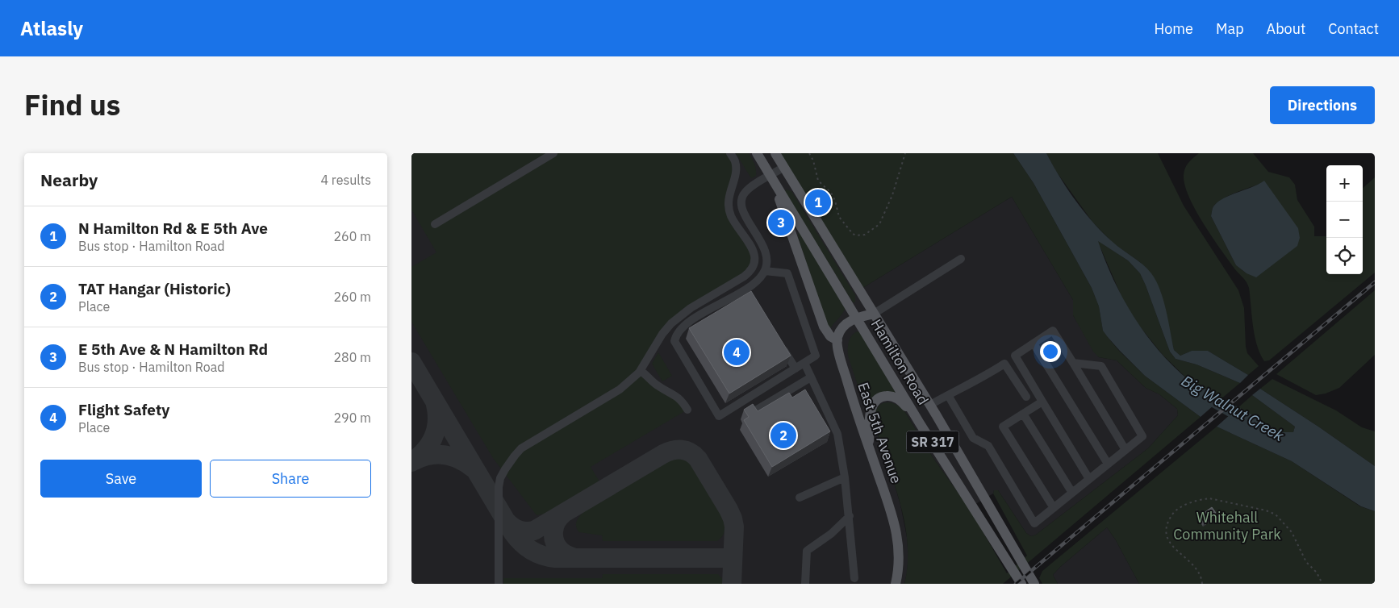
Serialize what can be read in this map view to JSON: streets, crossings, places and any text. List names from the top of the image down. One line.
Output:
{"streets":{"main road":["Hamilton Road","East 5th Avenue","SR 317"]},"water":["Big Walnut Creek"],"parks":["Whitehall Community Park"],"page":{"header":"Atlasly","nav":["Home","Map","About","Contact"],"title":"Find us","buttons":["Directions",["Save","Share"]],"heading":["Nearby","4 results"],"map_buttons":["+","−"],"pins":["1","3","4","2"],"list":[{"mark":"1","name":"N Hamilton Rd & E 5th Ave","note":"Bus stop · Hamilton Road","value":"260 m"},{"mark":"2","name":"TAT Hangar (Historic)","note":"Place","value":"260 m"},{"mark":"3","name":"E 5th Ave & N Hamilton Rd","note":"Bus stop · Hamilton Road","value":"280 m"},{"mark":"4","name":"Flight Safety","note":"Place","value":"290 m"}]}}
